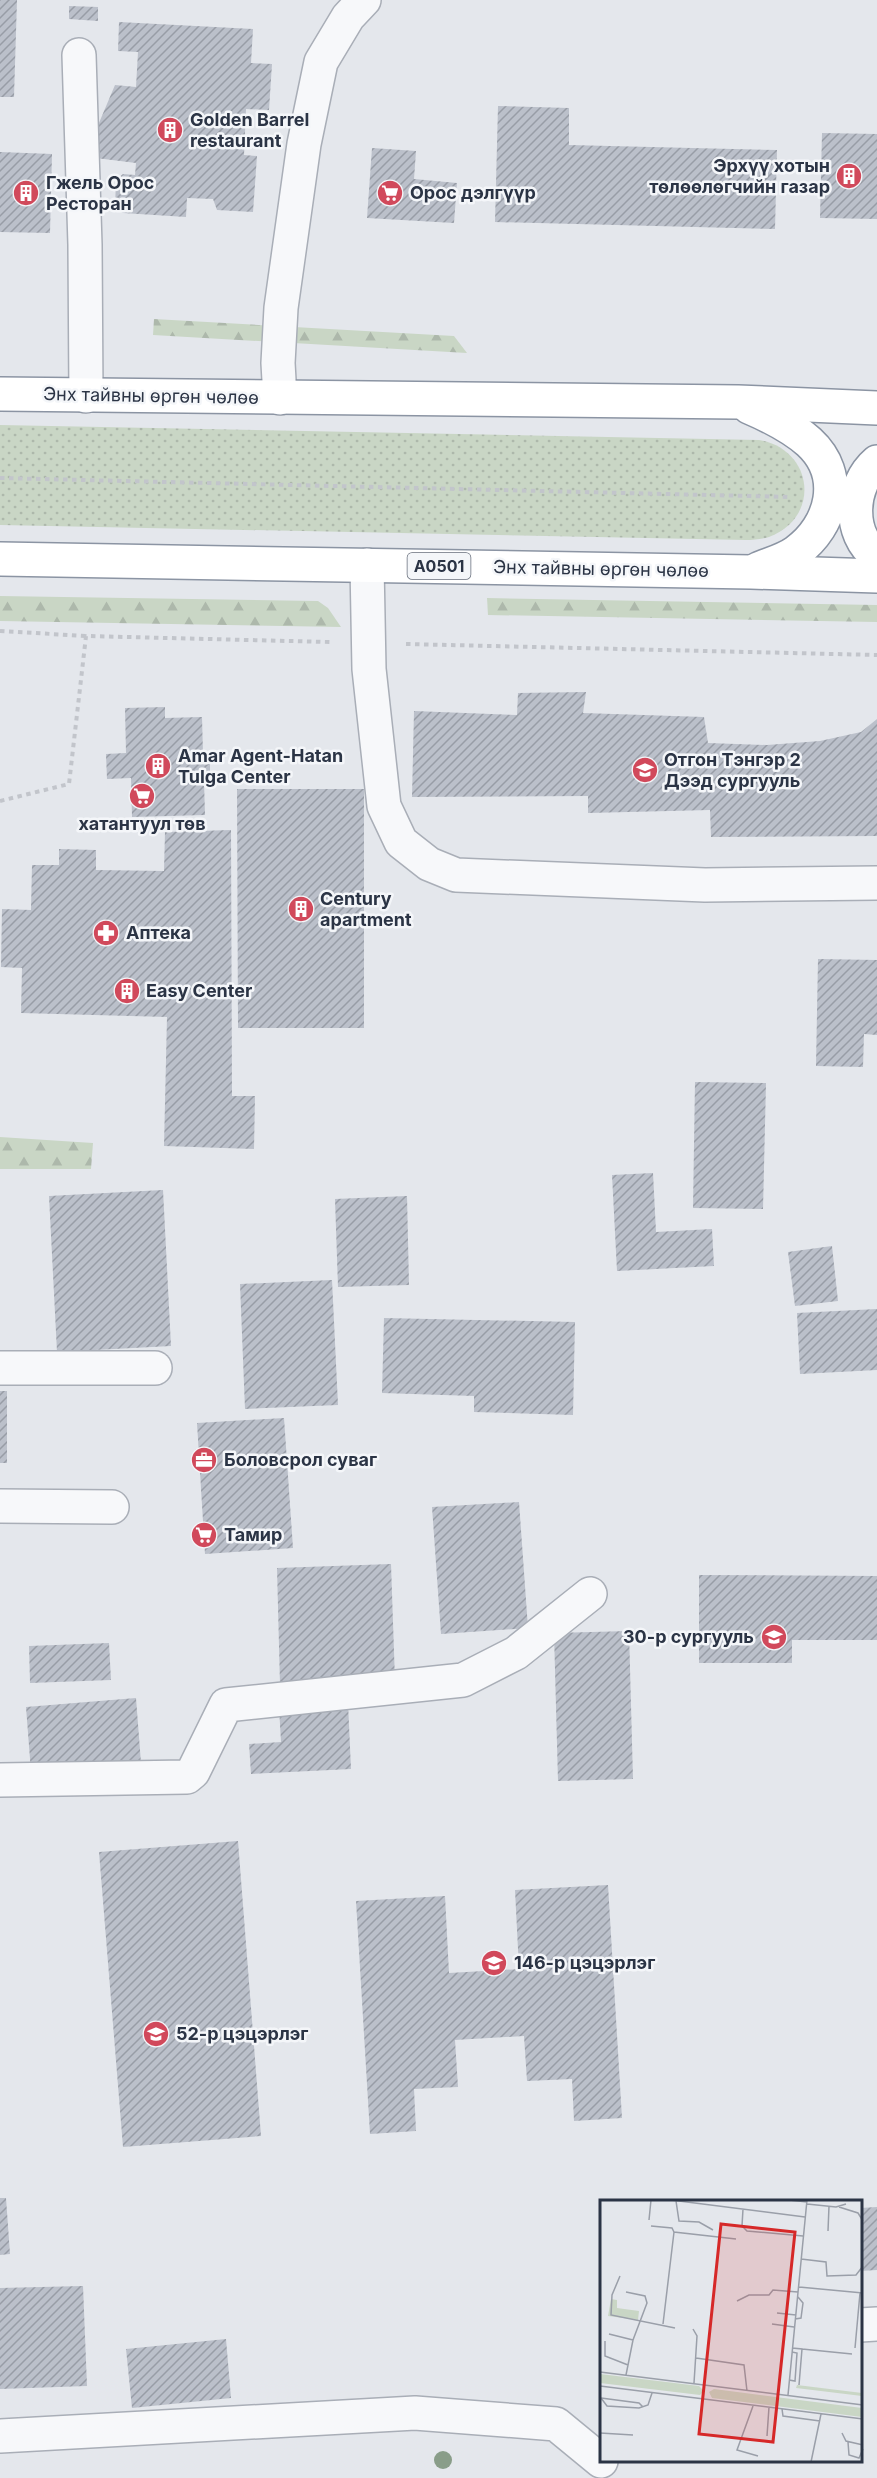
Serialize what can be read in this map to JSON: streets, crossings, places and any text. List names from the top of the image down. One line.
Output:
{"streets":{"highway":["Энх тайвны өргөн чөлөө","A0501"]},"places":{"building":["Golden Barrel restaurant","Эрхүү хотын төлөөлөгчийн газар","Гжель Орос Ресторан","Amar Agent-Hatan Tulga Center","Century apartment","Easy Center"],"supermarket":["Орос дэлгүүр","хатантуул төв","Тамир"],"school or university":["Отгон Тэнгэр 2 Дээд сургууль","30-р сургууль","146-р цэцэрлэг","52-р цэцэрлэг"],"pharmacy":["Аптека"],"office":["Боловсрол суваг"]}}
